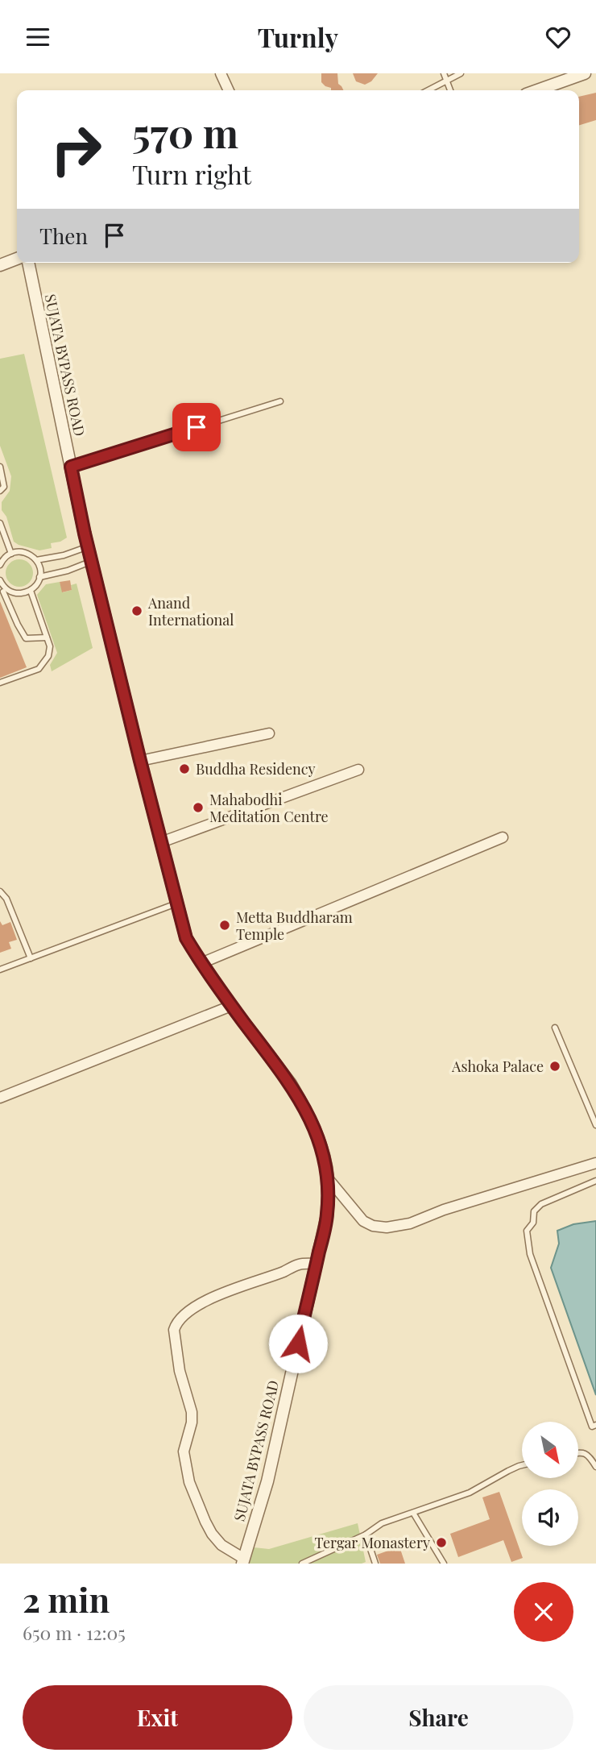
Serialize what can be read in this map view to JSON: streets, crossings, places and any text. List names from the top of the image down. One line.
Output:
{"streets":{"street":["SUJATA BYPASS ROAD"]},"places":["Anand International","Buddha Residency","Mahabodhi Meditation Centre","Metta Buddharam Temple","Ashoka Palace","Tergar Monastery"],"north":"bottom right","page":{"header":"Turnly","turn":["570 m","Turn right"],"then":"Then","heading":["2 min","650 m · 12:05"],"buttons":["Exit","Share"]}}
